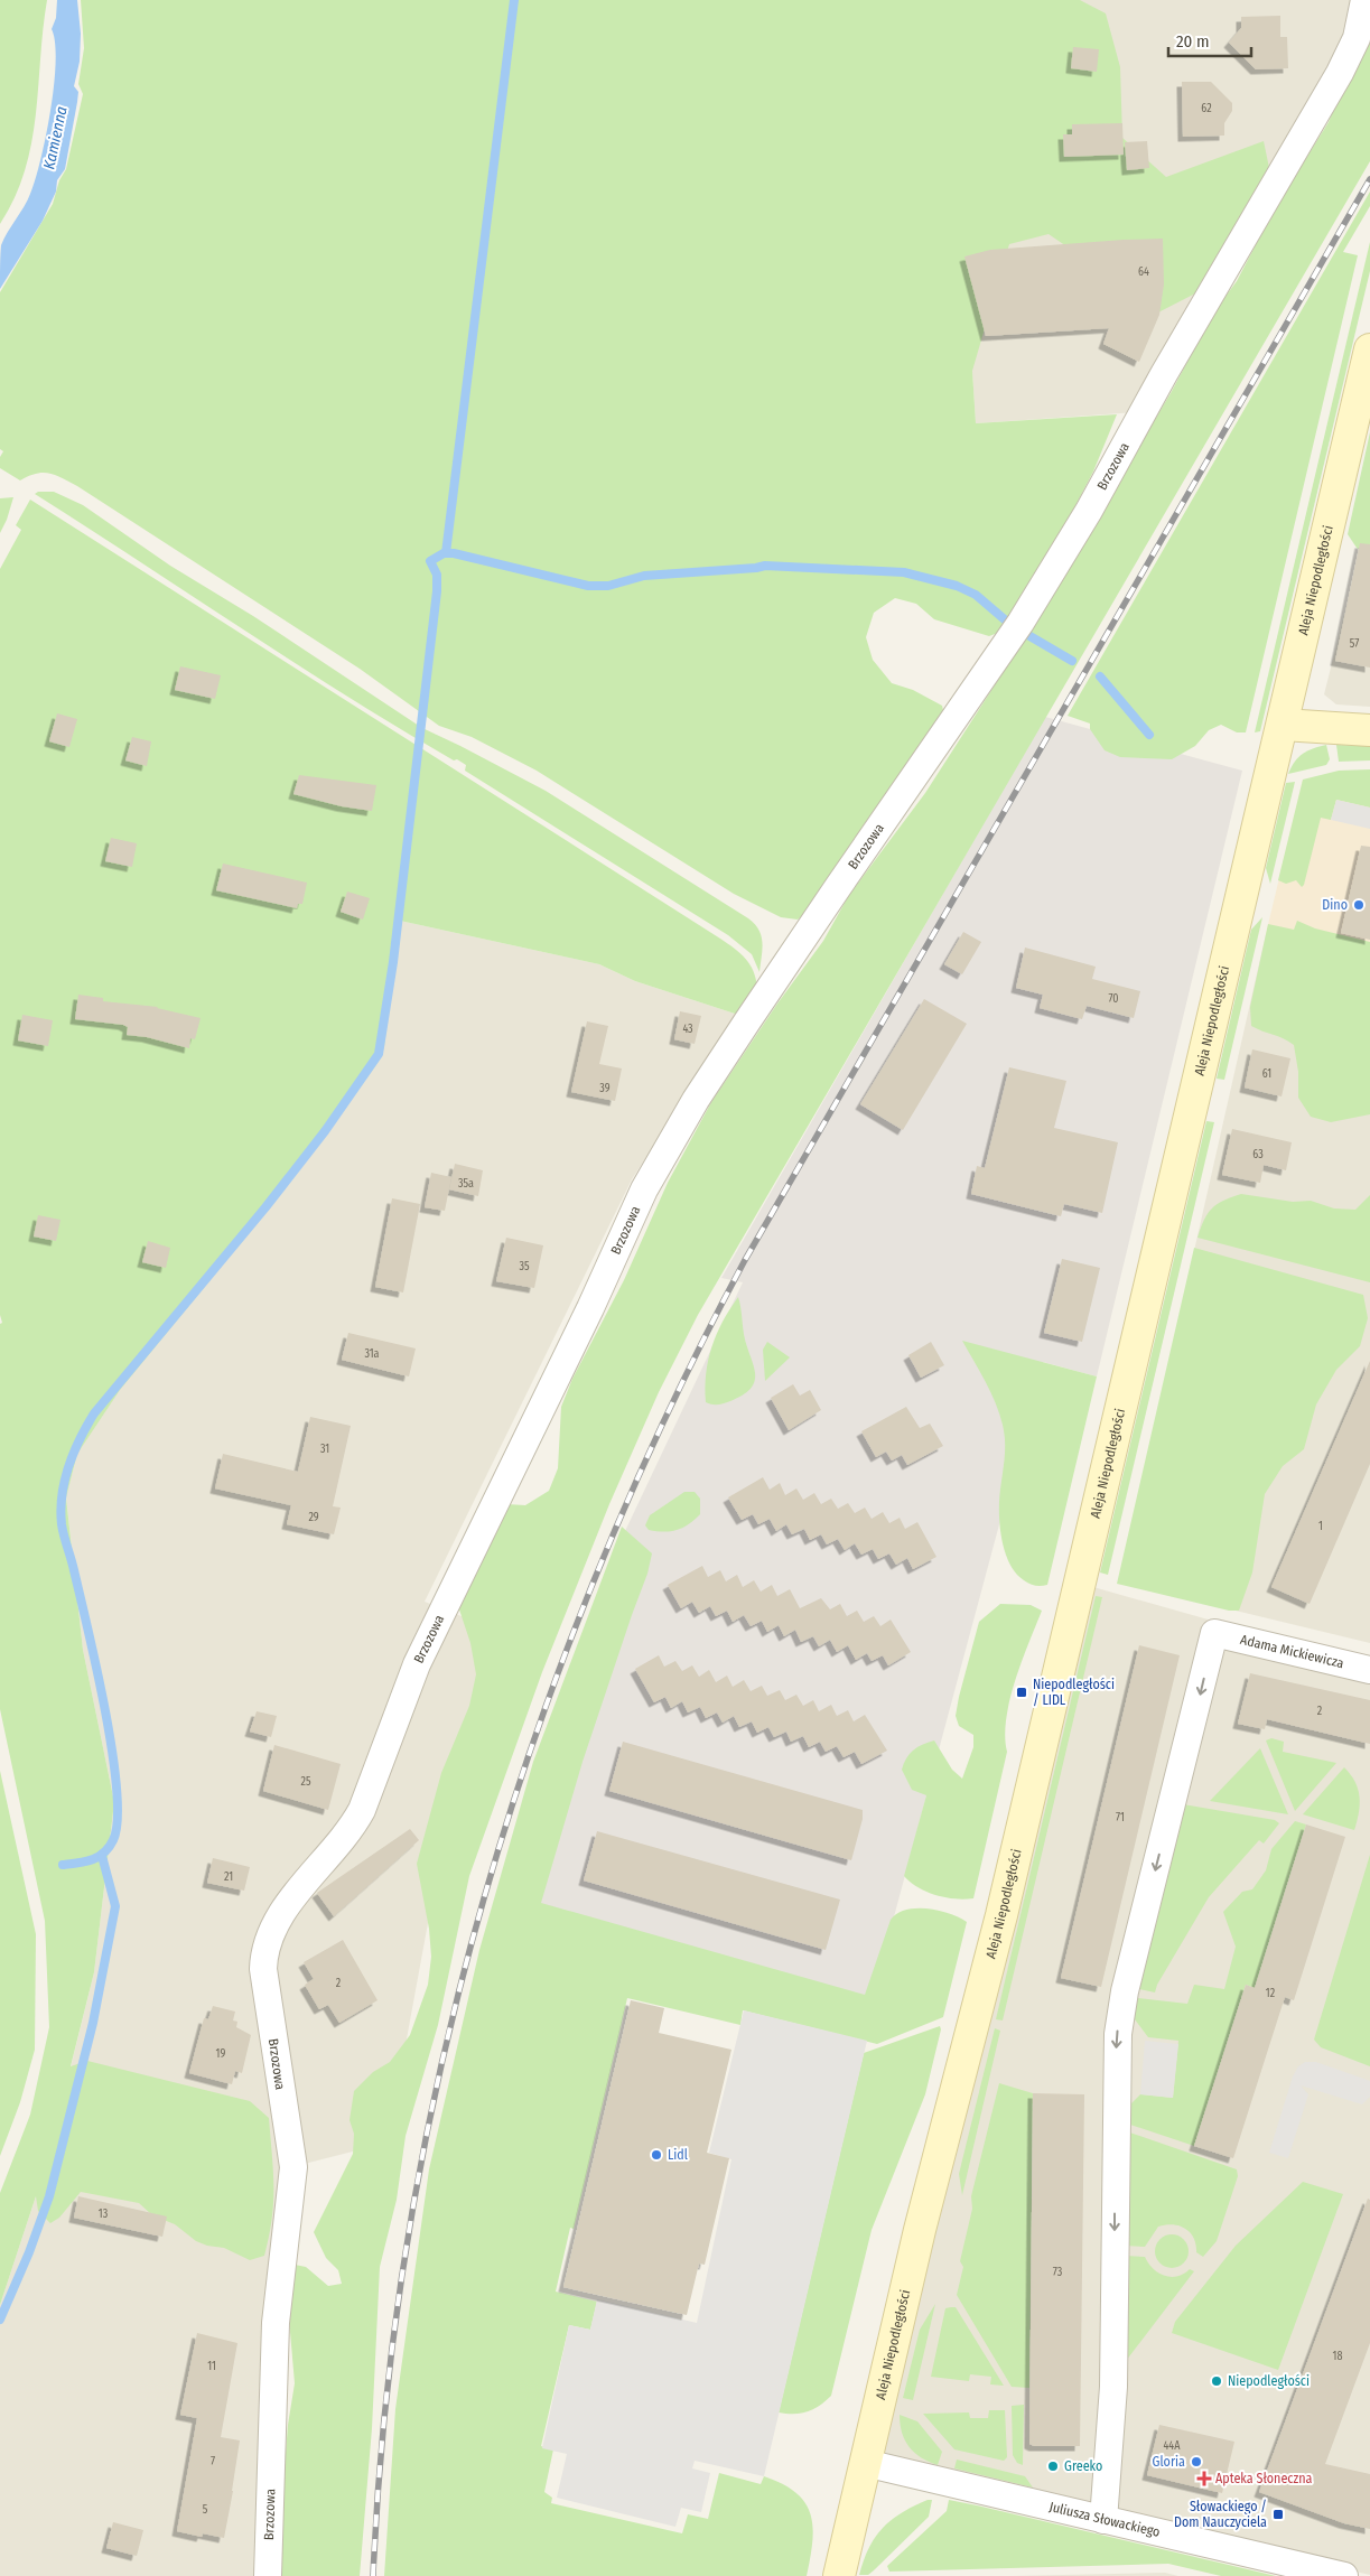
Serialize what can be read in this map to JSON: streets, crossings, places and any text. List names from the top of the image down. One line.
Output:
{"streets":{"street":["Brzozowa","Aleja Niepodległości","Adama Mickiewicza","Juliusza Słowackiego"]},"crossings":[["Aleja Niepodległości","Juliusza Słowackiego"],["Adama Mickiewicza","Juliusza Słowackiego"]],"one_way":["Adama Mickiewicza"],"water":["Kamienna"],"places":{"other":["Dino","Lidl","Niepodległości","Gloria","Greeko"],"transit":["Niepodległości / LIDL","Słowackiego / Dom Nauczyciela"],"health":["Apteka Słoneczna"]},"house_numbers":["62","64","57","70","43","61","39","63","35a","35","31a","31","29","1","2","25","71","21","2","12","19","13","73","18","11","44A","7","5"],"scale_bar":"20 m"}
